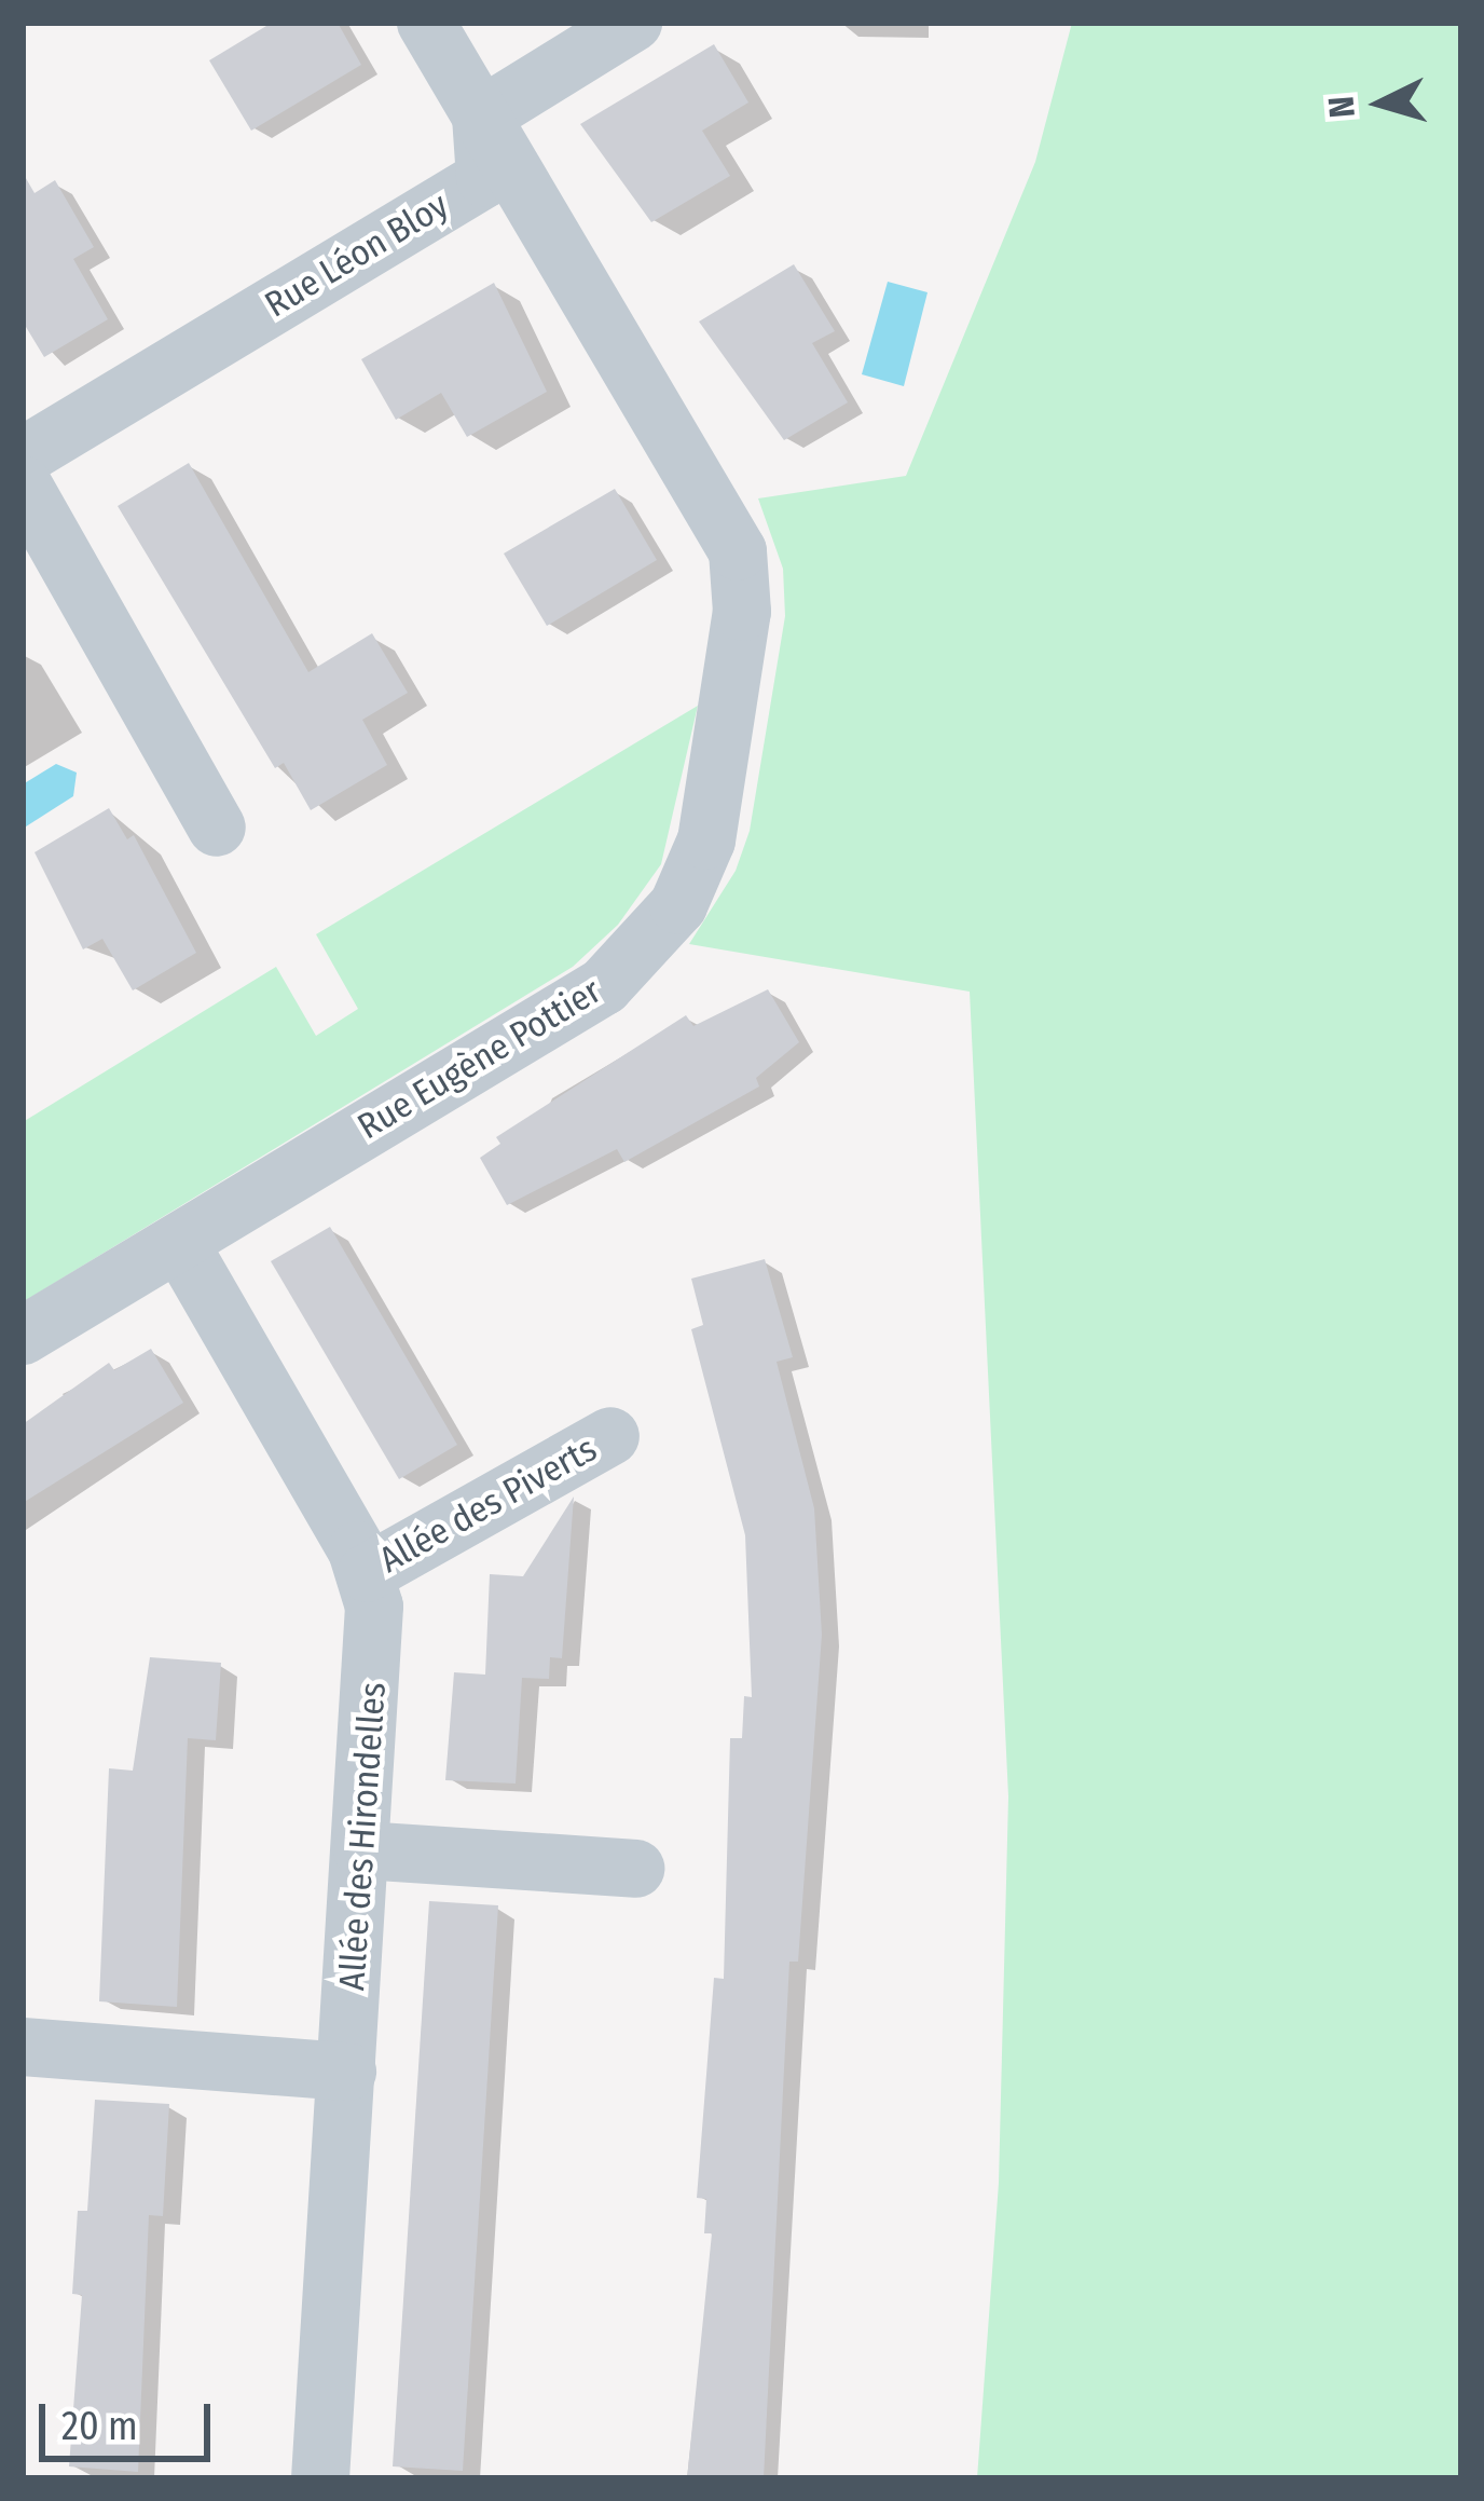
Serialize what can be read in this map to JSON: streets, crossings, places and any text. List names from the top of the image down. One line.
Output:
{"streets":{"street":["Rue Léon Bloy","Rue Eugène Pottier","Allée des Piverts","Allée des Hirondelles"]},"crossings":[["Rue Léon Bloy","Rue Eugène Pottier"],["Rue Eugène Pottier","Allée des Hirondelles"],["Allée des Piverts","Allée des Hirondelles"]],"scale_bar":"20 m","north":"left"}
